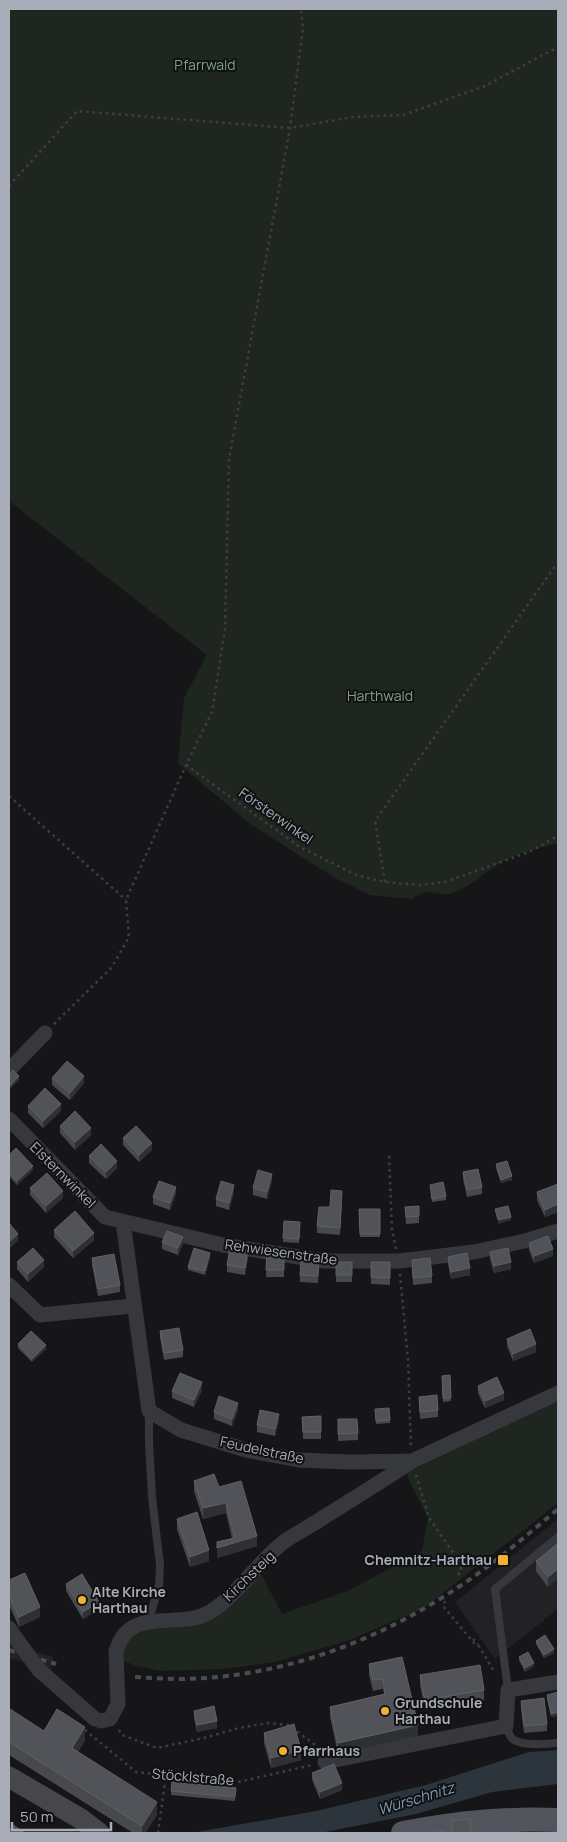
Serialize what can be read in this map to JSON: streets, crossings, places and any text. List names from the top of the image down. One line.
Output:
{"streets":{"street":["Elsternwinkel","Rehwiesenstraße","Feudelstraße","Kirchsteig"],"path":["Försterwinkel","Stöcklstraße"]},"crossings":[["Elsternwinkel","Rehwiesenstraße"],["Feudelstraße","Kirchsteig"]],"water":["Würschnitz"],"parks":["Pfarrwald","Harthwald"],"places":{"transit":["Chemnitz-Harthau"],"other":["Alte Kirche Harthau","Grundschule Harthau","Pfarrhaus"]},"scale_bar":"50 m"}
